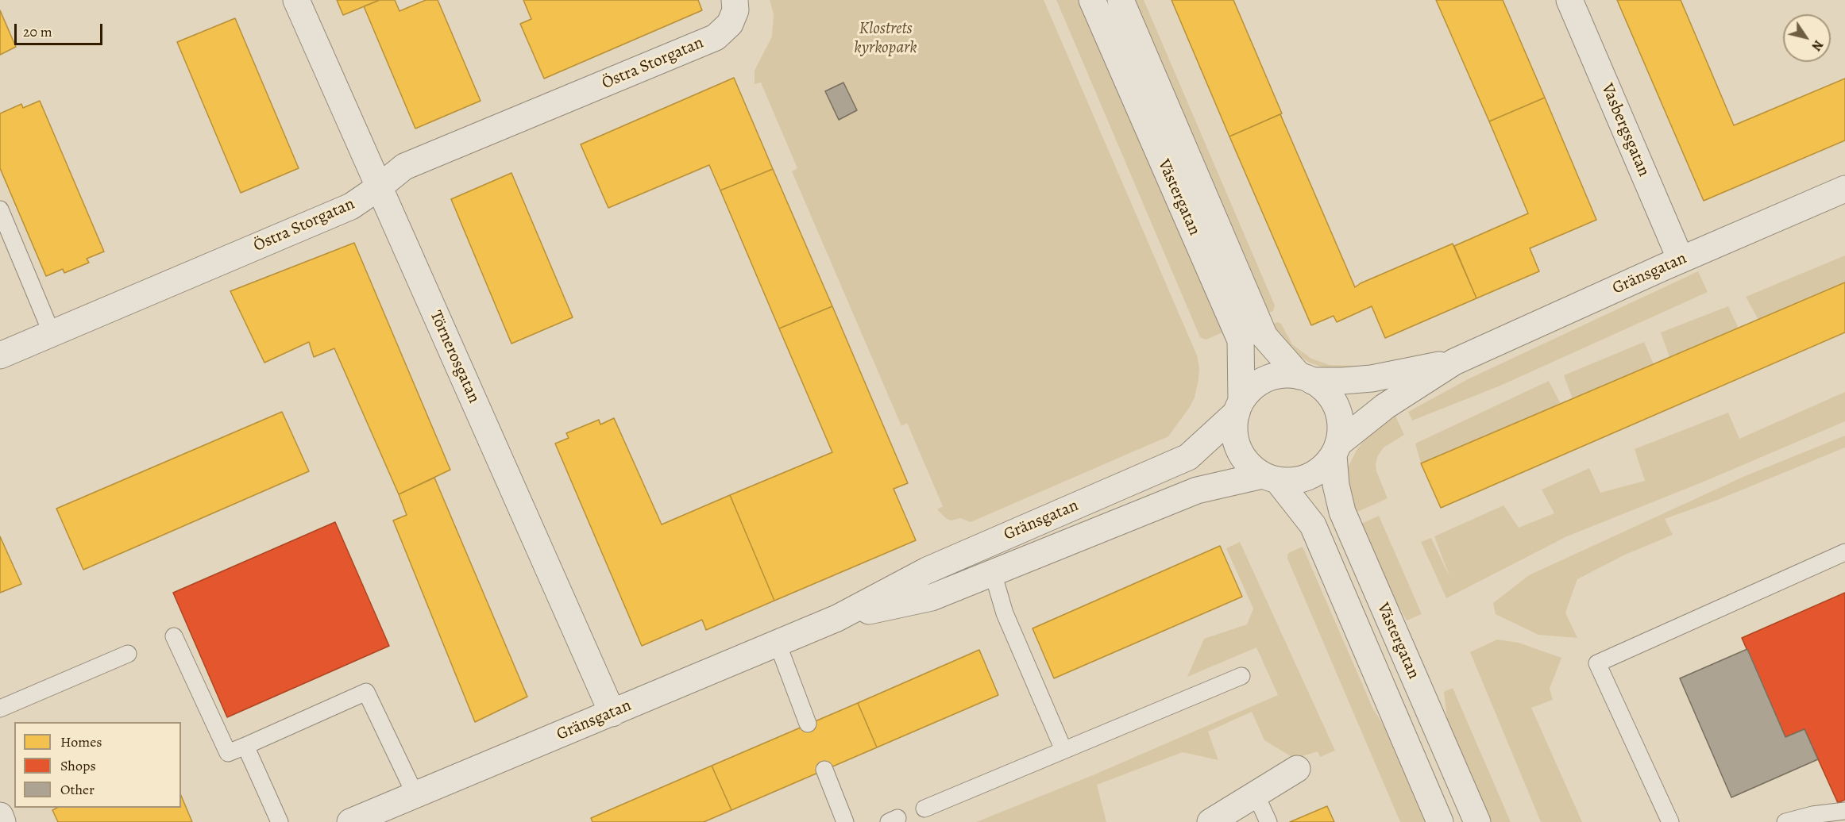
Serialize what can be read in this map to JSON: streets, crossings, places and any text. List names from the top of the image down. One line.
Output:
{"streets":{"street":["Östra Storgatan","Vasbergsgatan","Västergatan","Gränsgatan","Törnerosgatan"]},"crossings":[["Östra Storgatan","Törnerosgatan"],["Vasbergsgatan","Gränsgatan"],["Västergatan","Gränsgatan"],["Gränsgatan","Törnerosgatan"]],"parks":["Klostrets kyrkopark"],"legend":["Homes","Shops","Other"],"scale_bar":"20 m","north":"bottom right"}
